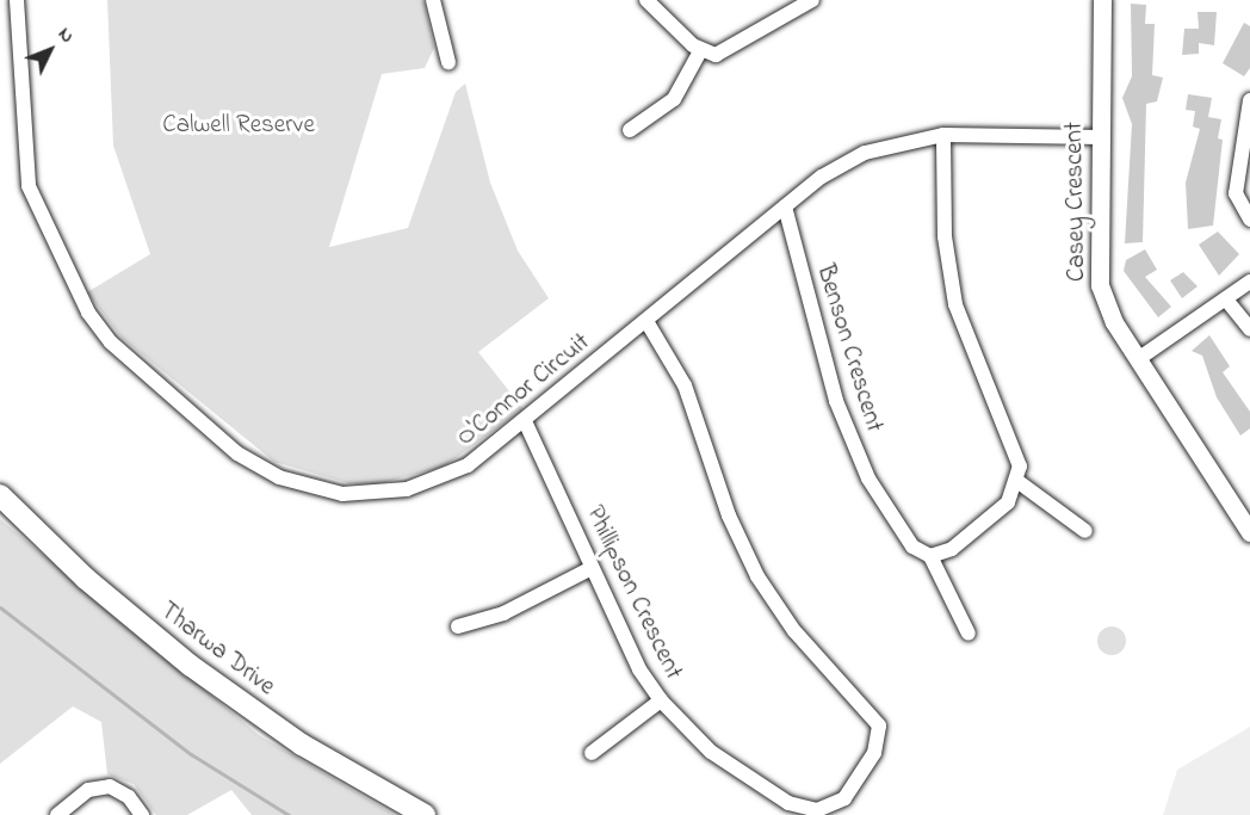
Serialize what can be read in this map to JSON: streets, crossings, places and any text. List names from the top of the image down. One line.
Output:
{"streets":{"main road":["Tharwa Drive"],"street":["Casey Crescent","Benson Crescent","O'Connor Circuit","Phillipson Crescent"]},"crossings":[["Casey Crescent","O'Connor Circuit"],["Benson Crescent","O'Connor Circuit"],["O'Connor Circuit","Phillipson Crescent"]],"parks":["Calwell Reserve"],"north":"top right"}
